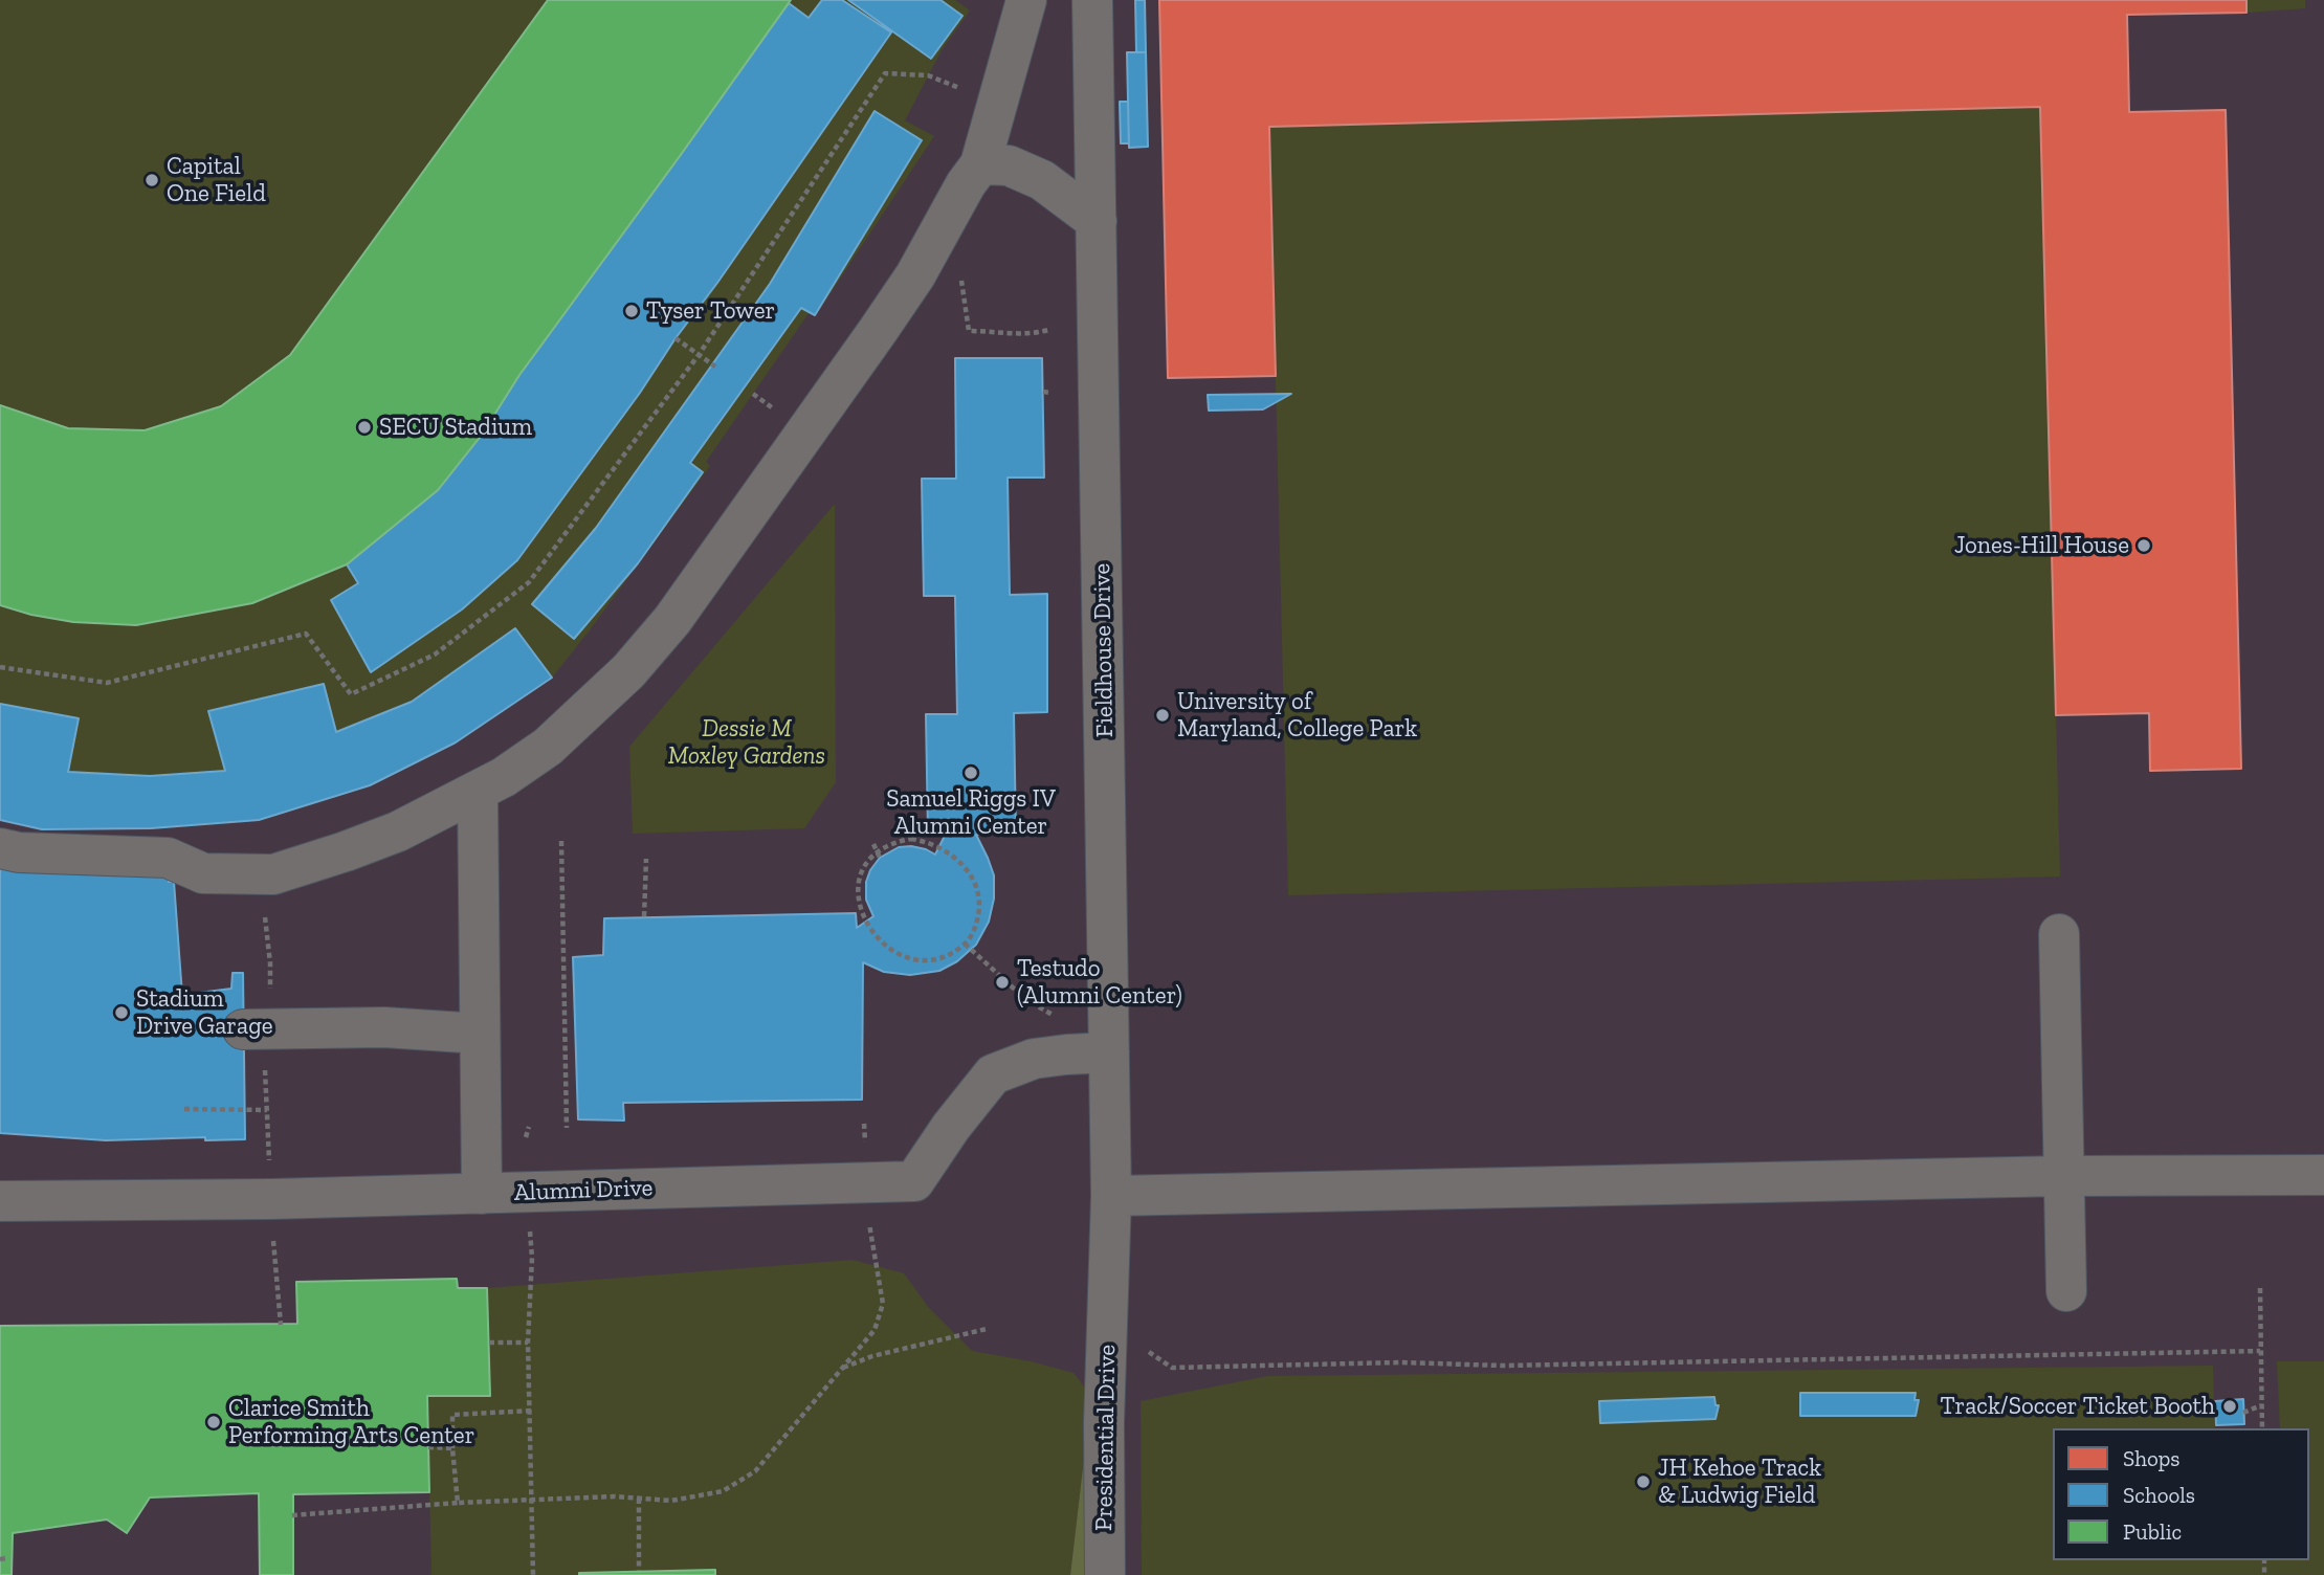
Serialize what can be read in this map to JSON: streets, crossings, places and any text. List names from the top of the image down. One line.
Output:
{"streets":{"street":["Fieldhouse Drive","Alumni Drive","Presidential Drive"]},"crossings":[["Fieldhouse Drive","Alumni Drive"],["Fieldhouse Drive","Presidential Drive"]],"parks":["Dessie M Moxley Gardens"],"places":["Capital One Field","Tyser Tower","SECU Stadium","Jones-Hill House","University of Maryland, College Park","Samuel Riggs IV Alumni Center","Testudo (Alumni Center)","Stadium Drive Garage","Track/Soccer Ticket Booth","Clarice Smith Performing Arts Center","JH Kehoe Track & Ludwig Field"],"legend":["Shops","Schools","Public"]}
